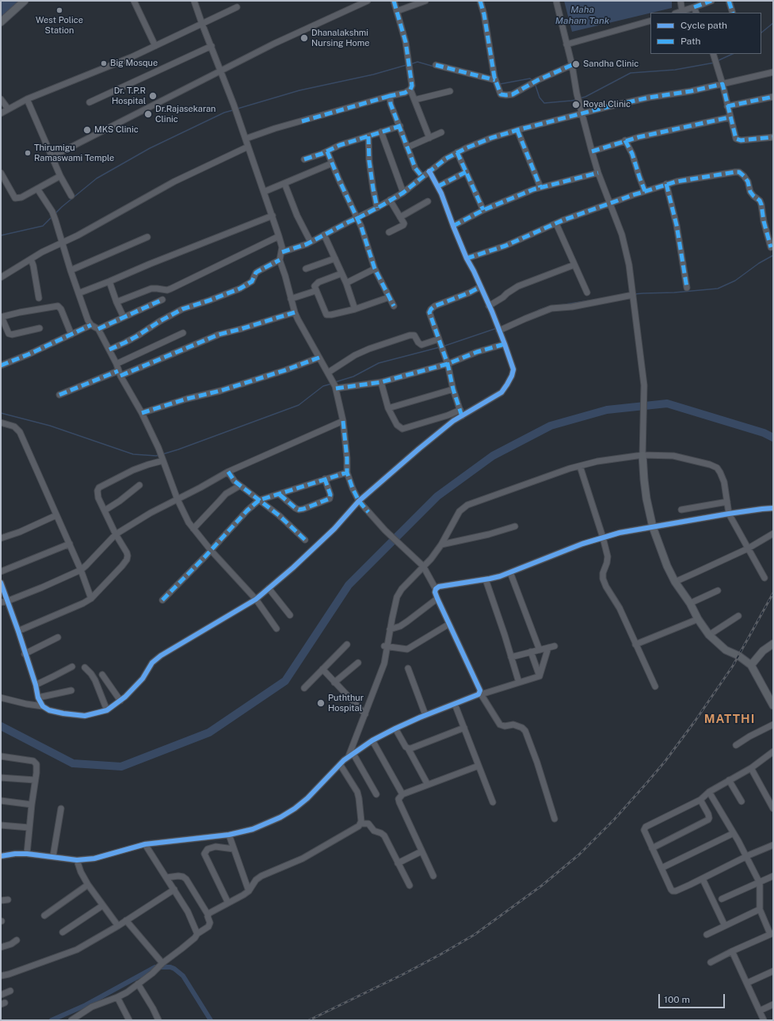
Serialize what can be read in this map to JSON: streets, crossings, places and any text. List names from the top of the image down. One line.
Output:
{"districts":["MATTHI"],"water":["Maha Maham Tank"],"places":["West Police Station","Dhanalakshmi Nursing Home","Big Mosque","Sandha Clinic","Dr. T.P.R Hospital","Royal Clinic","Dr.Rajasekaran Clinic","MKS Clinic","Thirumigu Ramaswami Temple","Puththur Hospital"],"legend":["Cycle path","Path"],"scale_bar":"100 m"}
